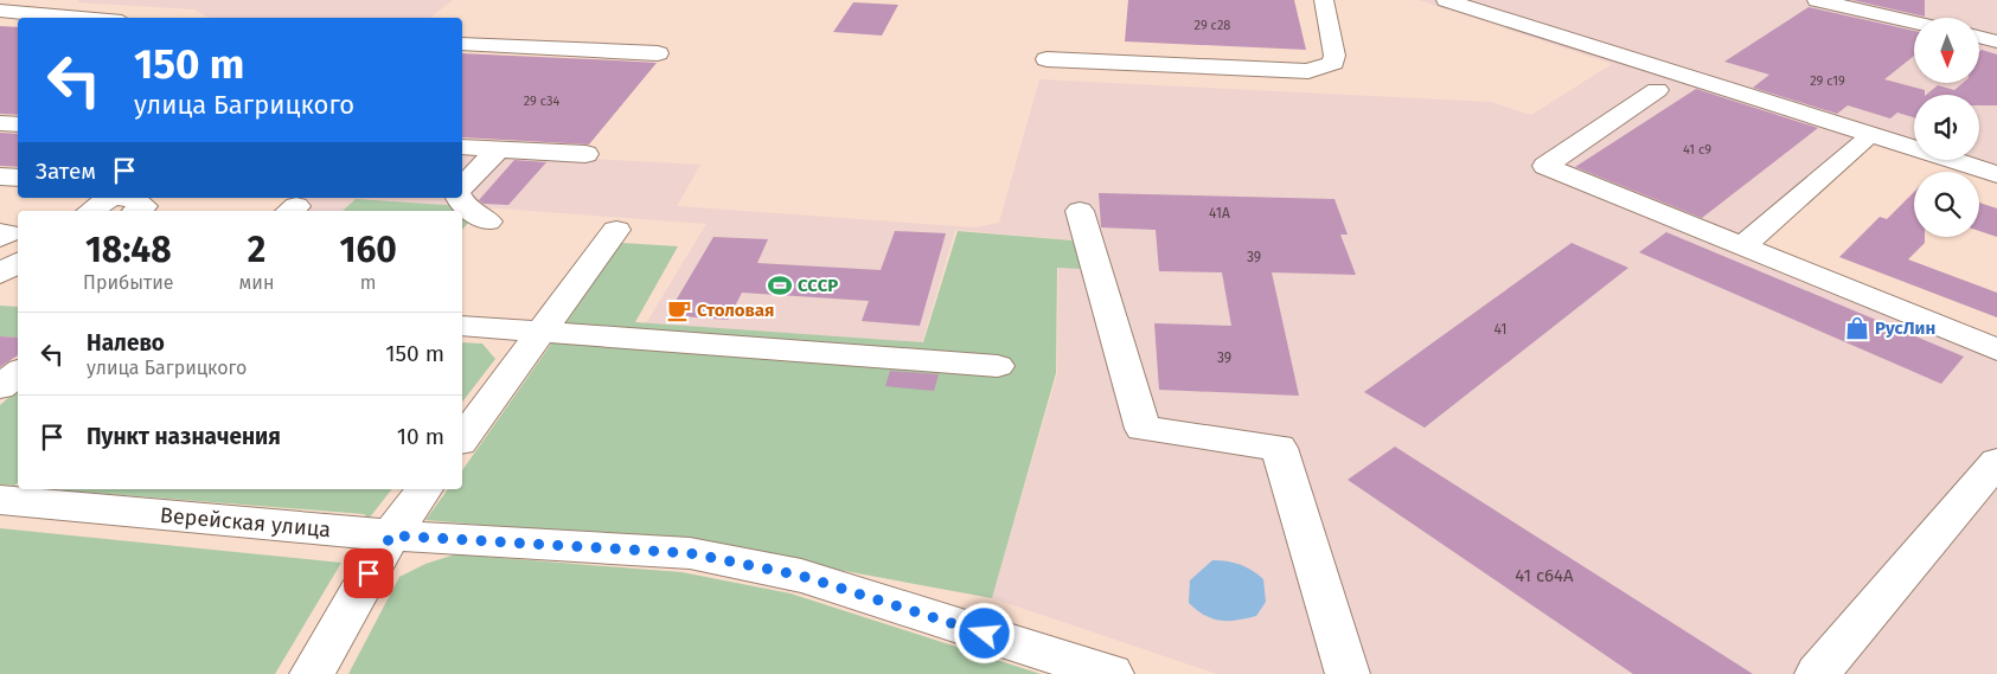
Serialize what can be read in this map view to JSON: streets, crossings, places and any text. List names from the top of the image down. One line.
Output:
{"streets":{"street":["Верейская улица"]},"places":{"sports":["СССР"],"cafe":["Столовая"],"shop":["РусЛин"]},"house_numbers":["29 с28","29 с19","29 с34","41 с9","41А","39","41","39","41 с64А"],"north":"bottom","page":{"turn":["150 m","улица Багрицкого"],"then":"Затем","eta":["18:48","Прибытие","2","мин","160","m"],"list":[{"name":"Налево","note":"улица Багрицкого","value":"150 m"},{"name":"Пункт назначения","value":"10 m"}]}}
